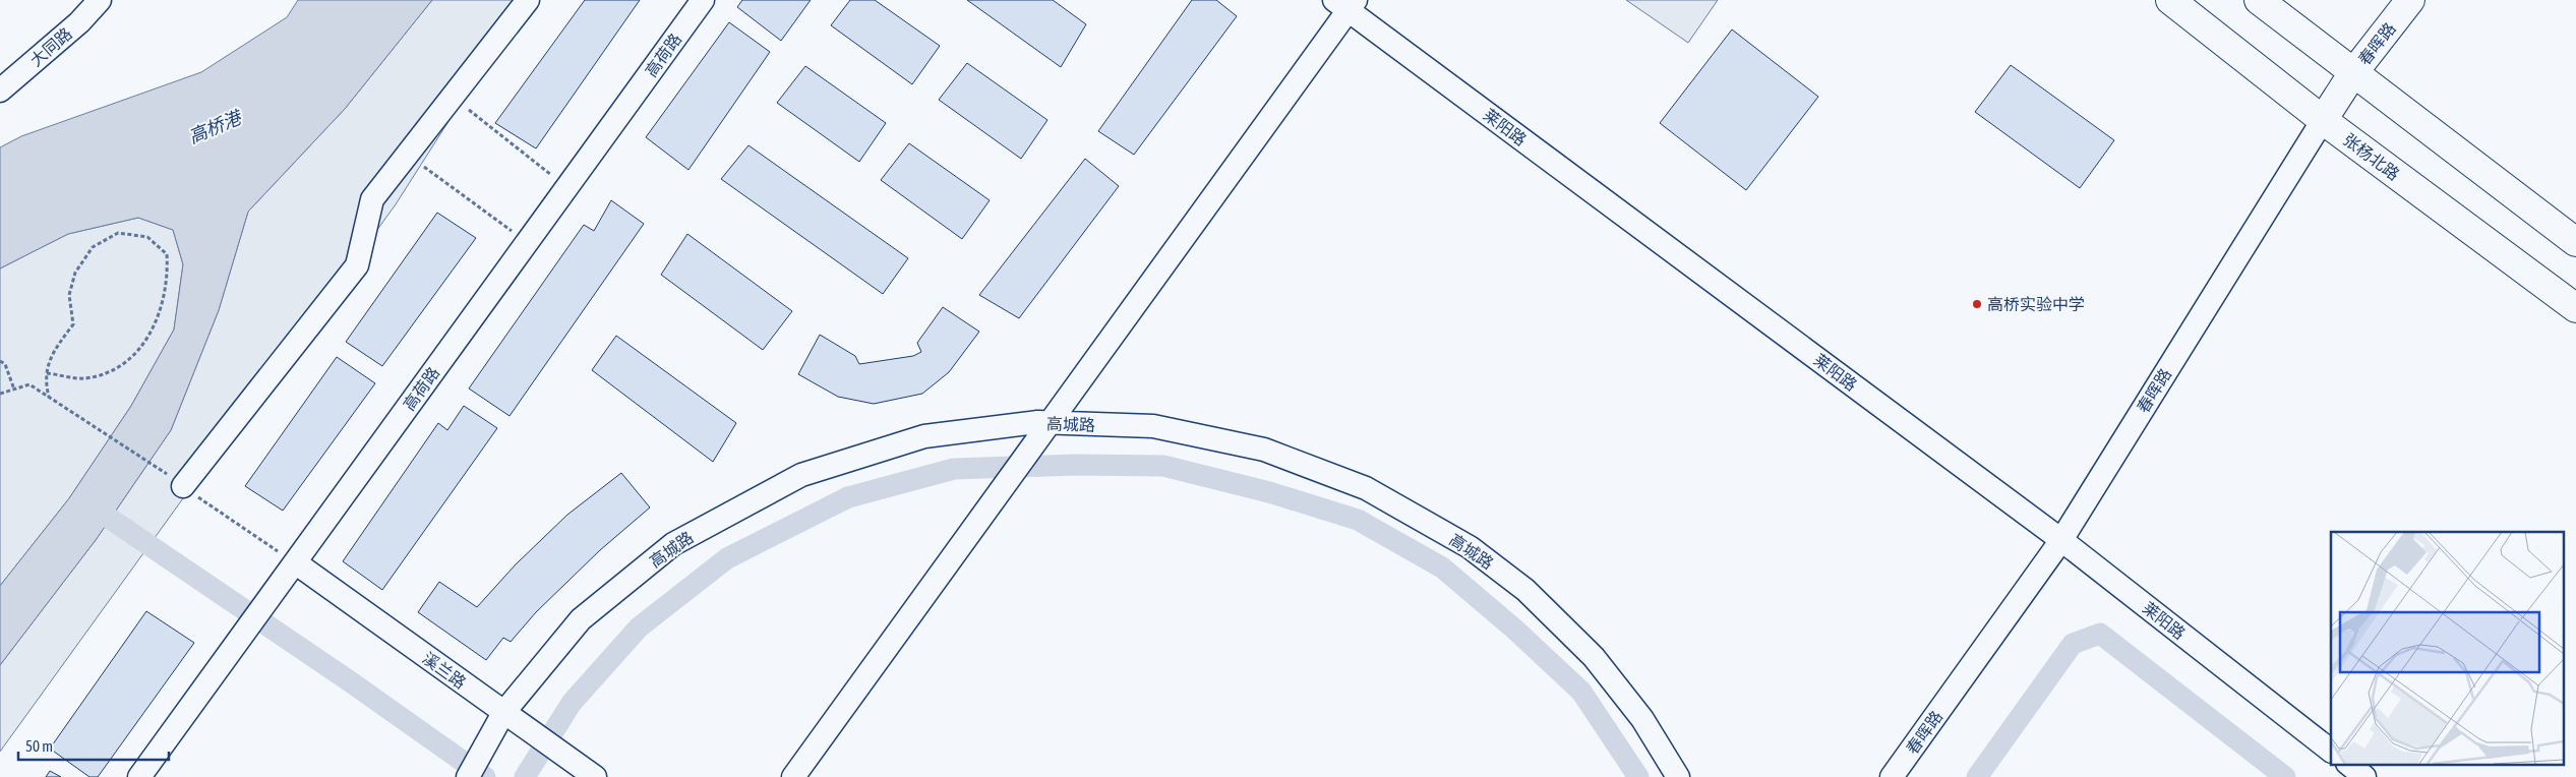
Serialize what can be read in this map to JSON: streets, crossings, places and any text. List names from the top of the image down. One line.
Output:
{"streets":{"main road":["春晖路","张杨北路"],"street":["大同路","高荷路","莱阳路","高城路","溪兰路"]},"crossings":[["春晖路","莱阳路"],["春晖路","张杨北路"],["高荷路","溪兰路"],["高城路","溪兰路"]],"water":["高桥港"],"places":["高桥实验中学"],"scale_bar":"50 m"}
